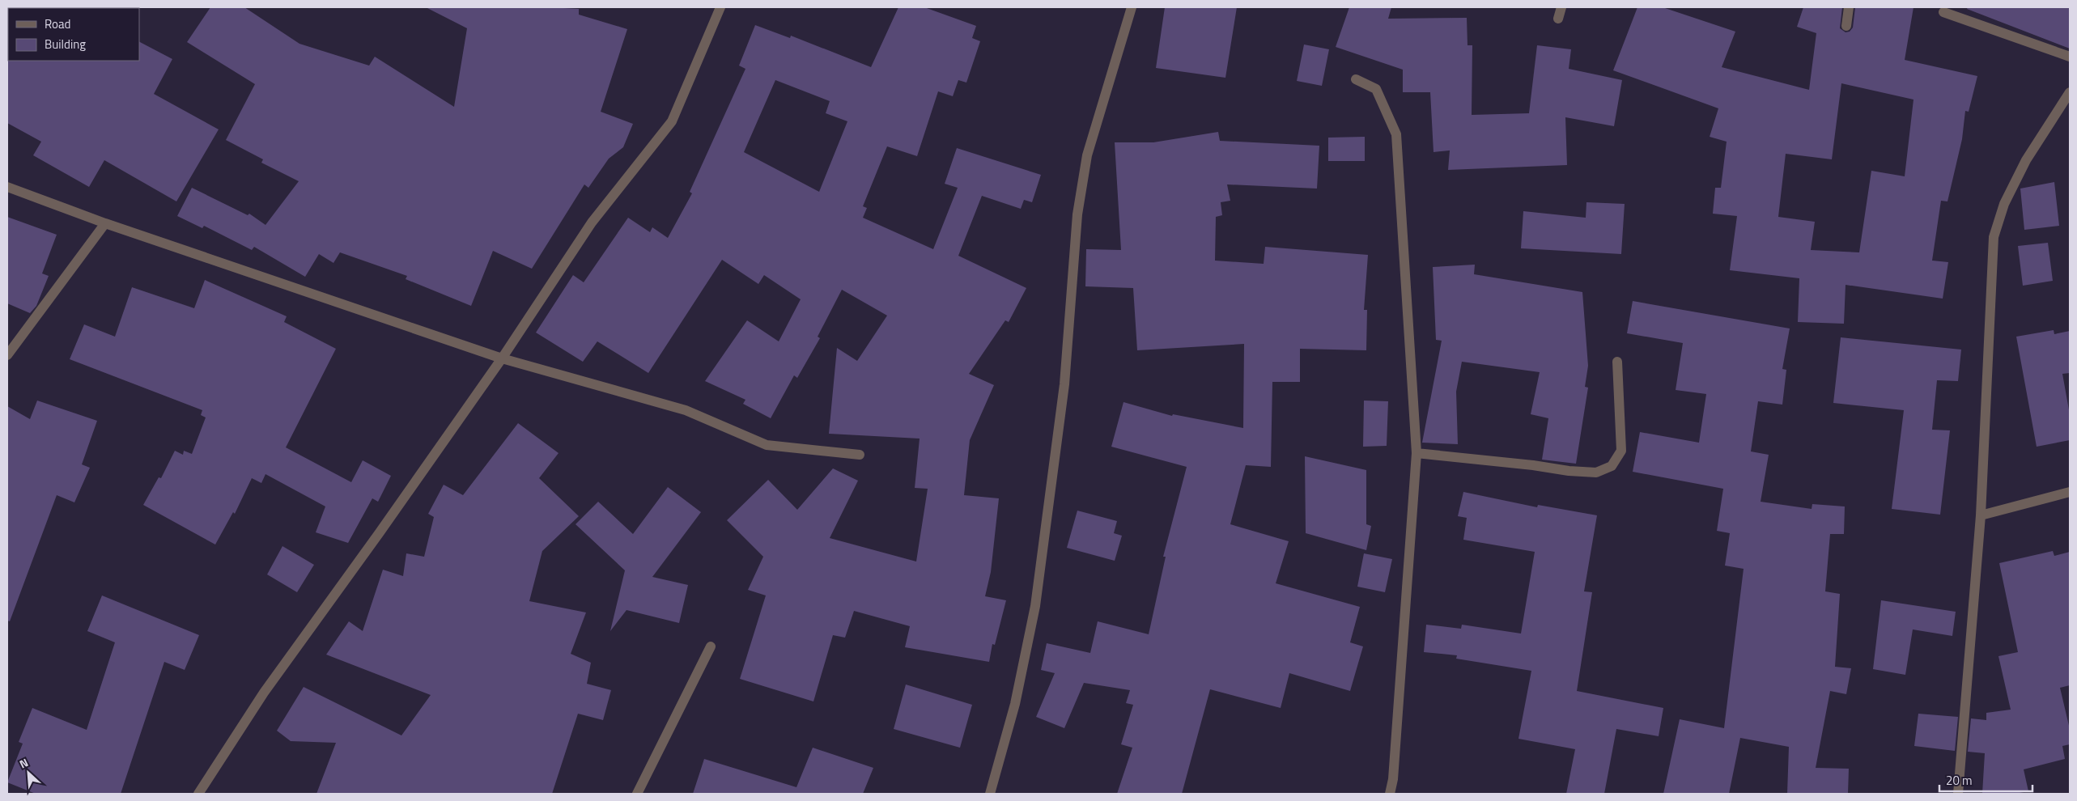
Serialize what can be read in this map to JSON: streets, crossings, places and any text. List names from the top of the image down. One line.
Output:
{"legend":["Road","Building"],"scale_bar":"20 m","north":"top left"}
